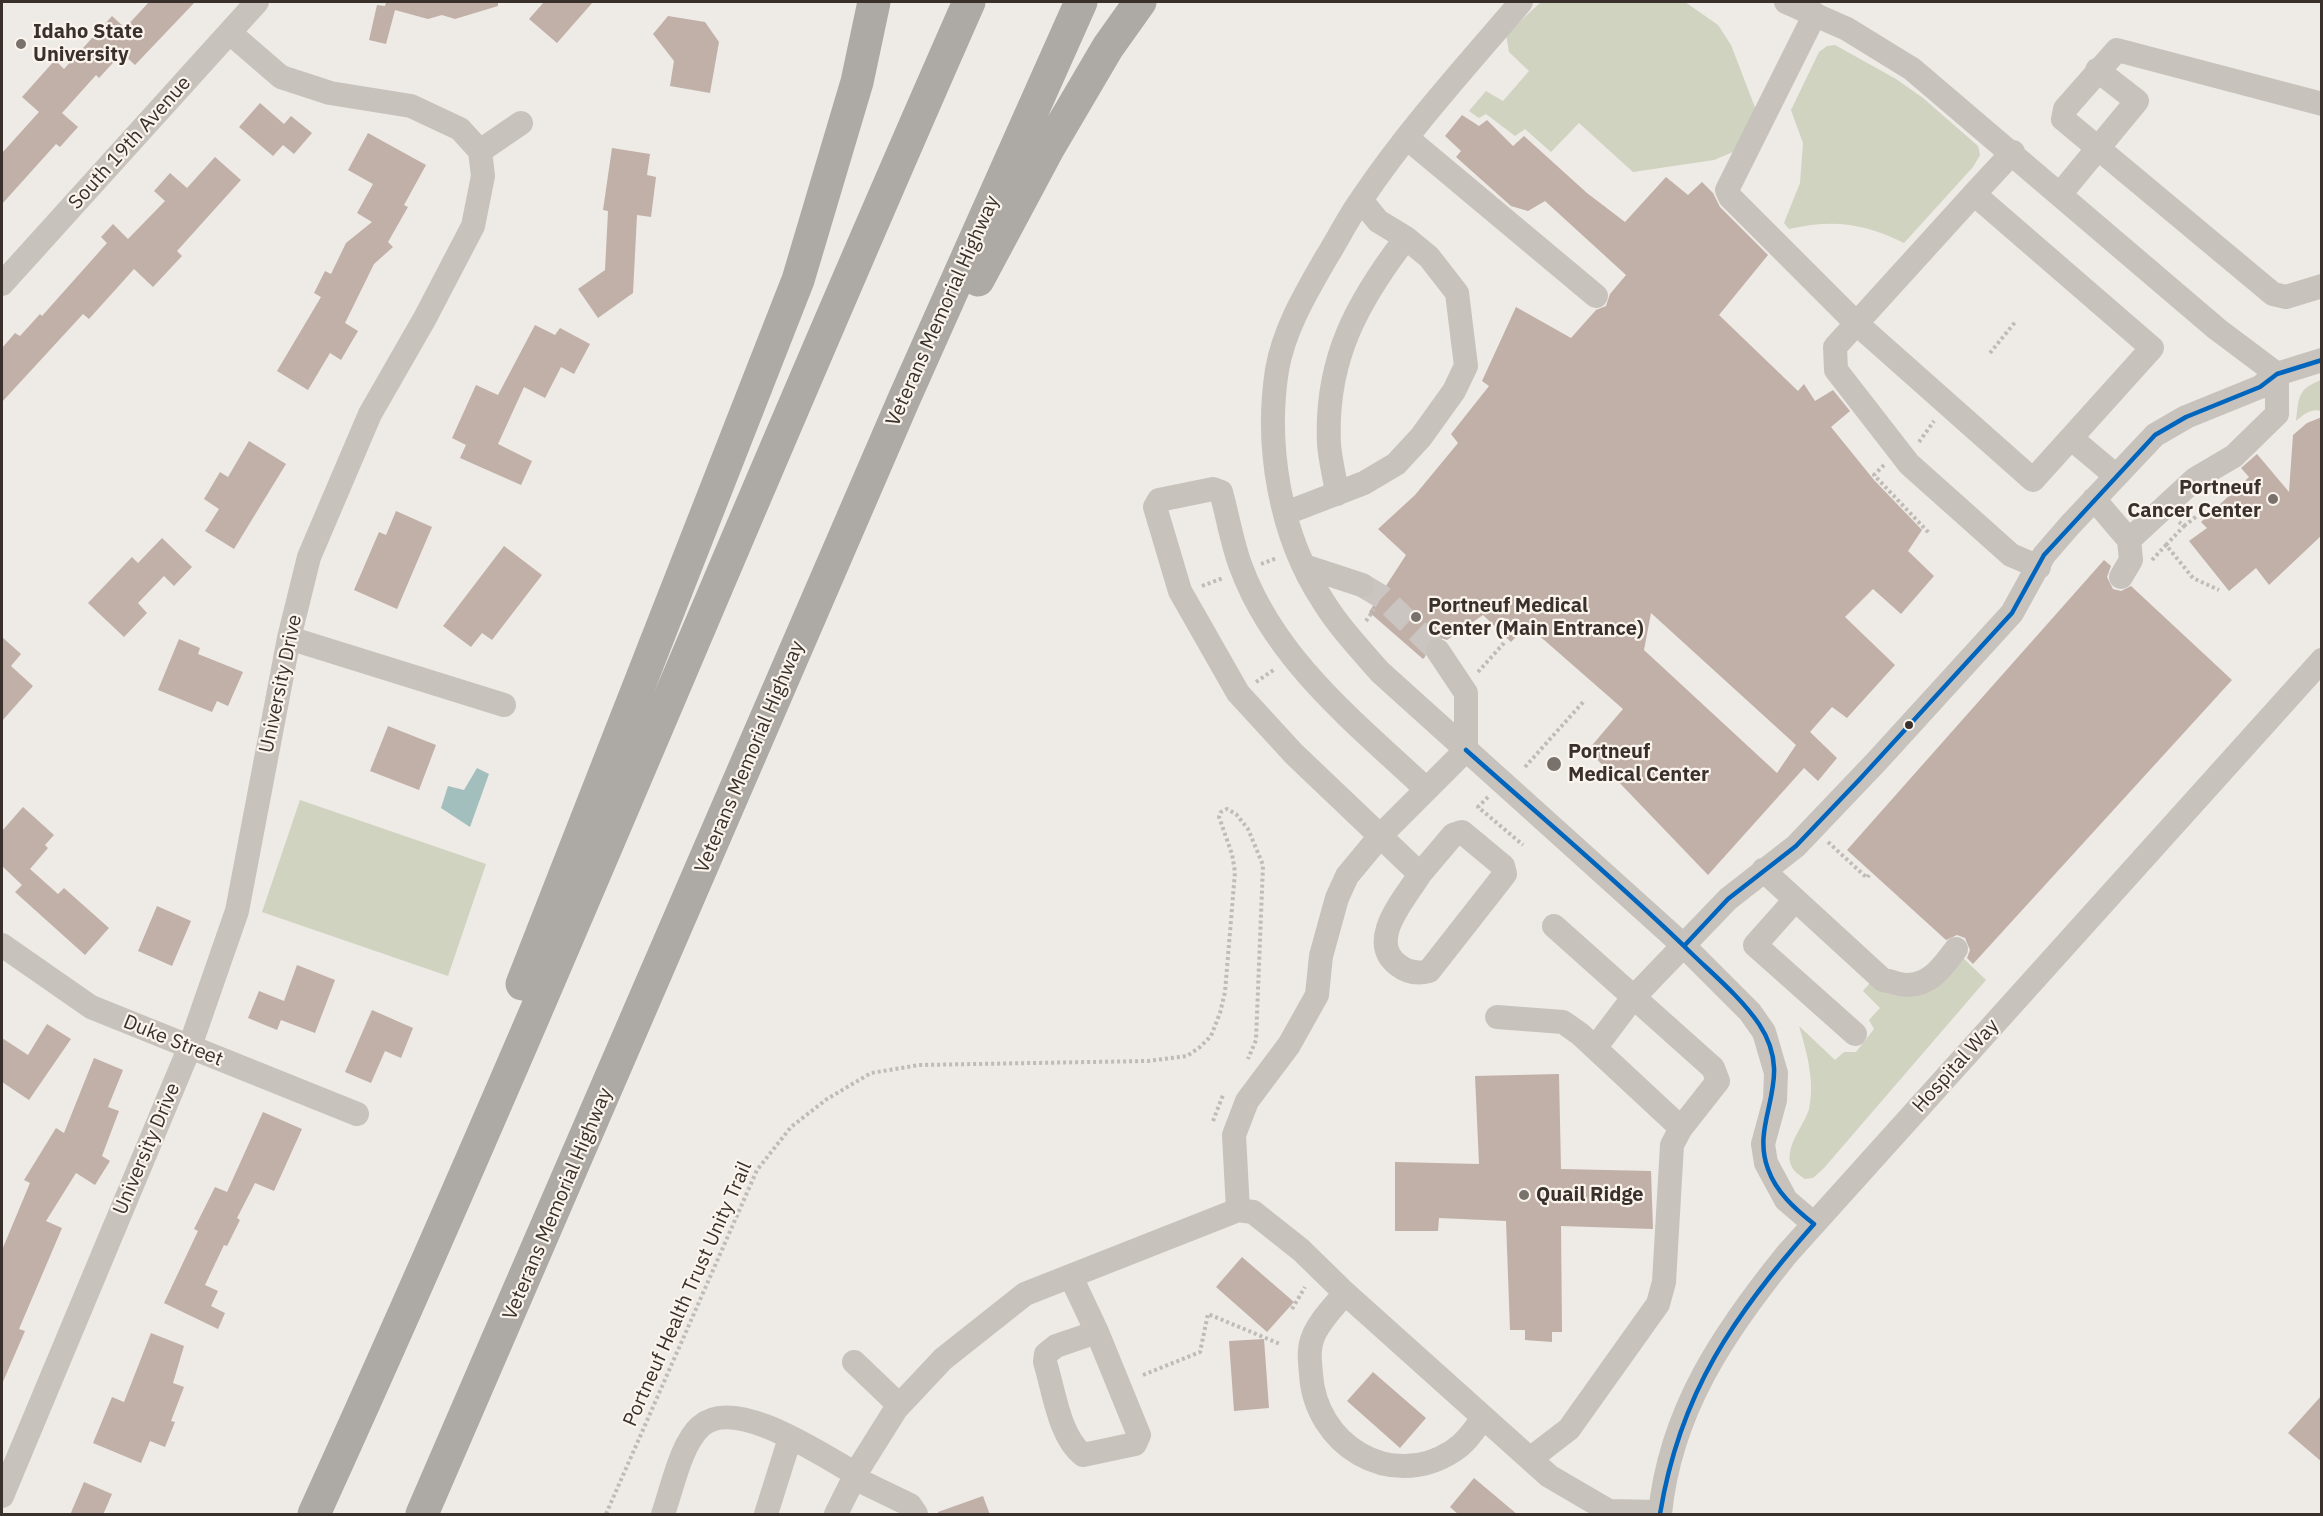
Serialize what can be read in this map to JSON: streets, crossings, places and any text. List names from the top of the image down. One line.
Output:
{"streets":{"highway":["Veterans Memorial Highway"],"street":["South 19th Avenue","University Drive","Duke Street","Hospital Way"],"path":["Portneuf Health Trust Unity Trail"]},"crossings":[["University Drive","Duke Street"]],"places":["Idaho State University","Portneuf Cancer Center","Portneuf Medical Center (Main Entrance)","Portneuf Medical Center","Quail Ridge"]}
